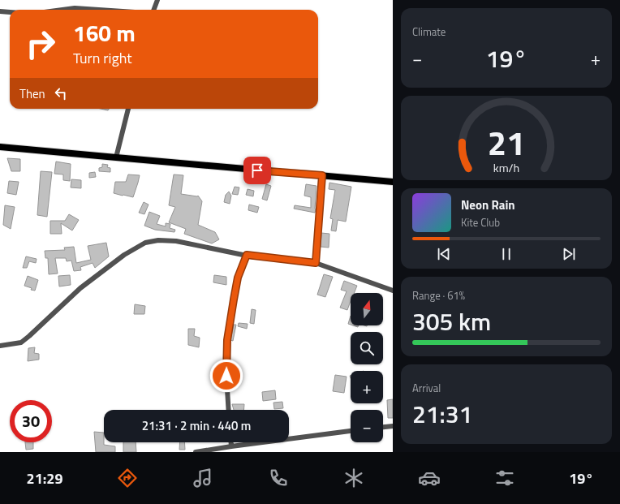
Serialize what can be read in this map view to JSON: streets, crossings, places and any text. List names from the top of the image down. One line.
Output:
{"north":"top","page":{"tile":["Climate",["Range · 61%","305 km"],["Arrival","21:31"]],"turn":["160 m","Turn right"],"heat":["−","19°","+"],"then":"Then","song":["Neon Rain","Kite Club"],"map_buttons":["+","−"],"limit":"30","trip":"21:31 · 2 min · 440 m","tabs":["21:29","19°"],"gauge":["21","km/h"]}}
